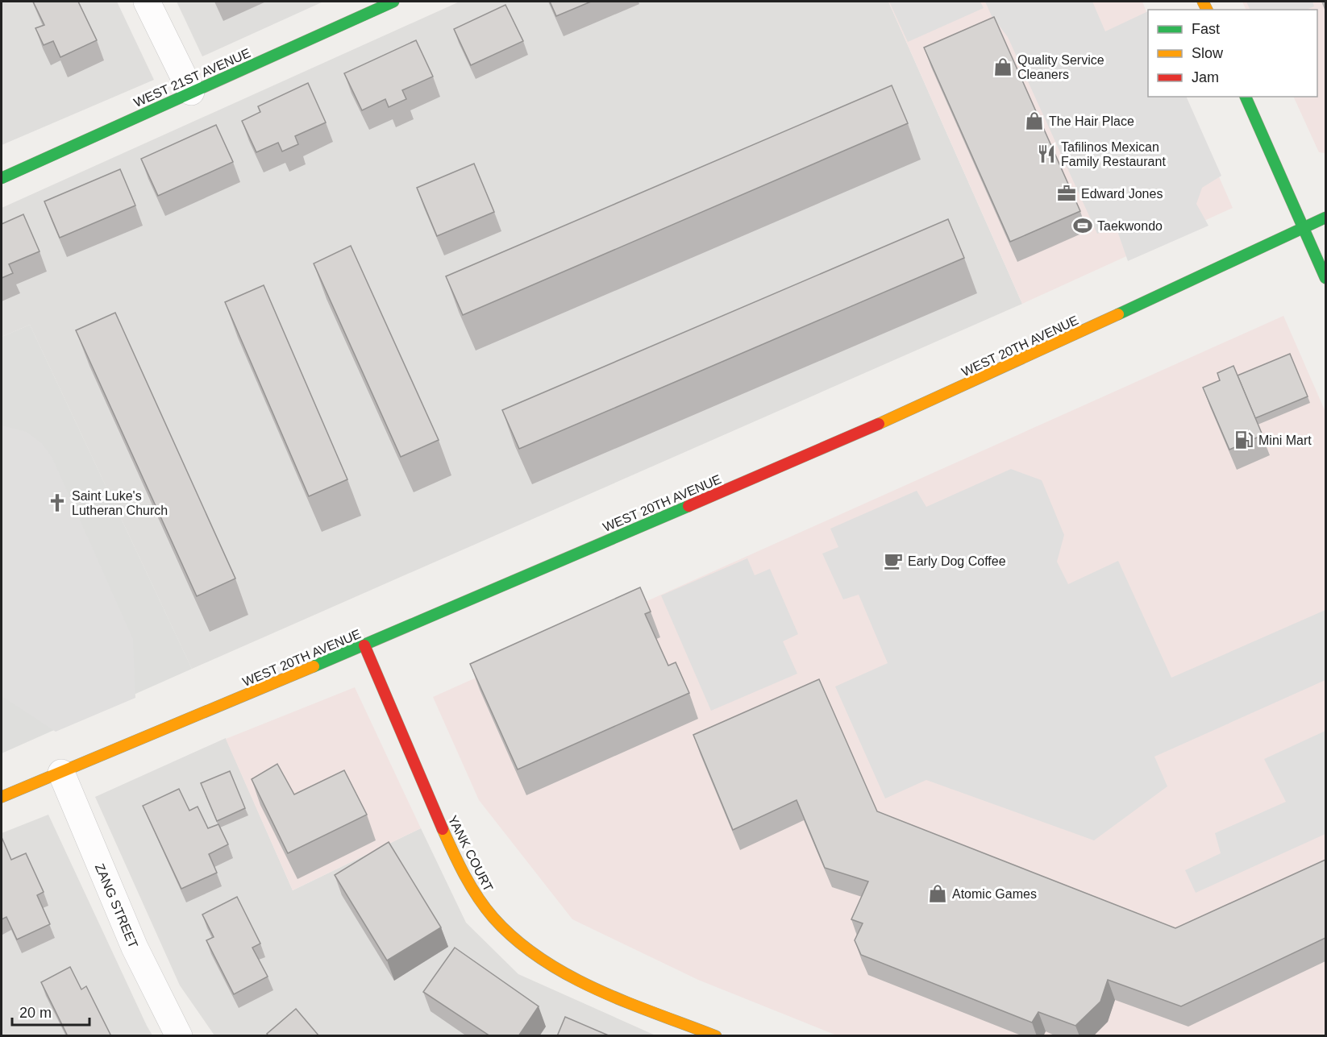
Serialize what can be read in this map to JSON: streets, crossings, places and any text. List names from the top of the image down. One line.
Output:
{"streets":{"street":["WEST 21ST AVENUE","WEST 20TH AVENUE","YANK COURT","ZANG STREET"]},"crossings":[["WEST 20TH AVENUE","YANK COURT"],["WEST 20TH AVENUE","ZANG STREET"]],"places":{"shop":["Quality Service Cleaners","The Hair Place","Atomic Games"],"restaurant":["Tafilinos Mexican Family Restaurant"],"office":["Edward Jones"],"sports":["Taekwondo"],"fuel station":["Mini Mart"],"church":["Saint Luke's Lutheran Church"],"cafe":["Early Dog Coffee"]},"legend":["Fast","Slow","Jam"],"scale_bar":"20 m"}
